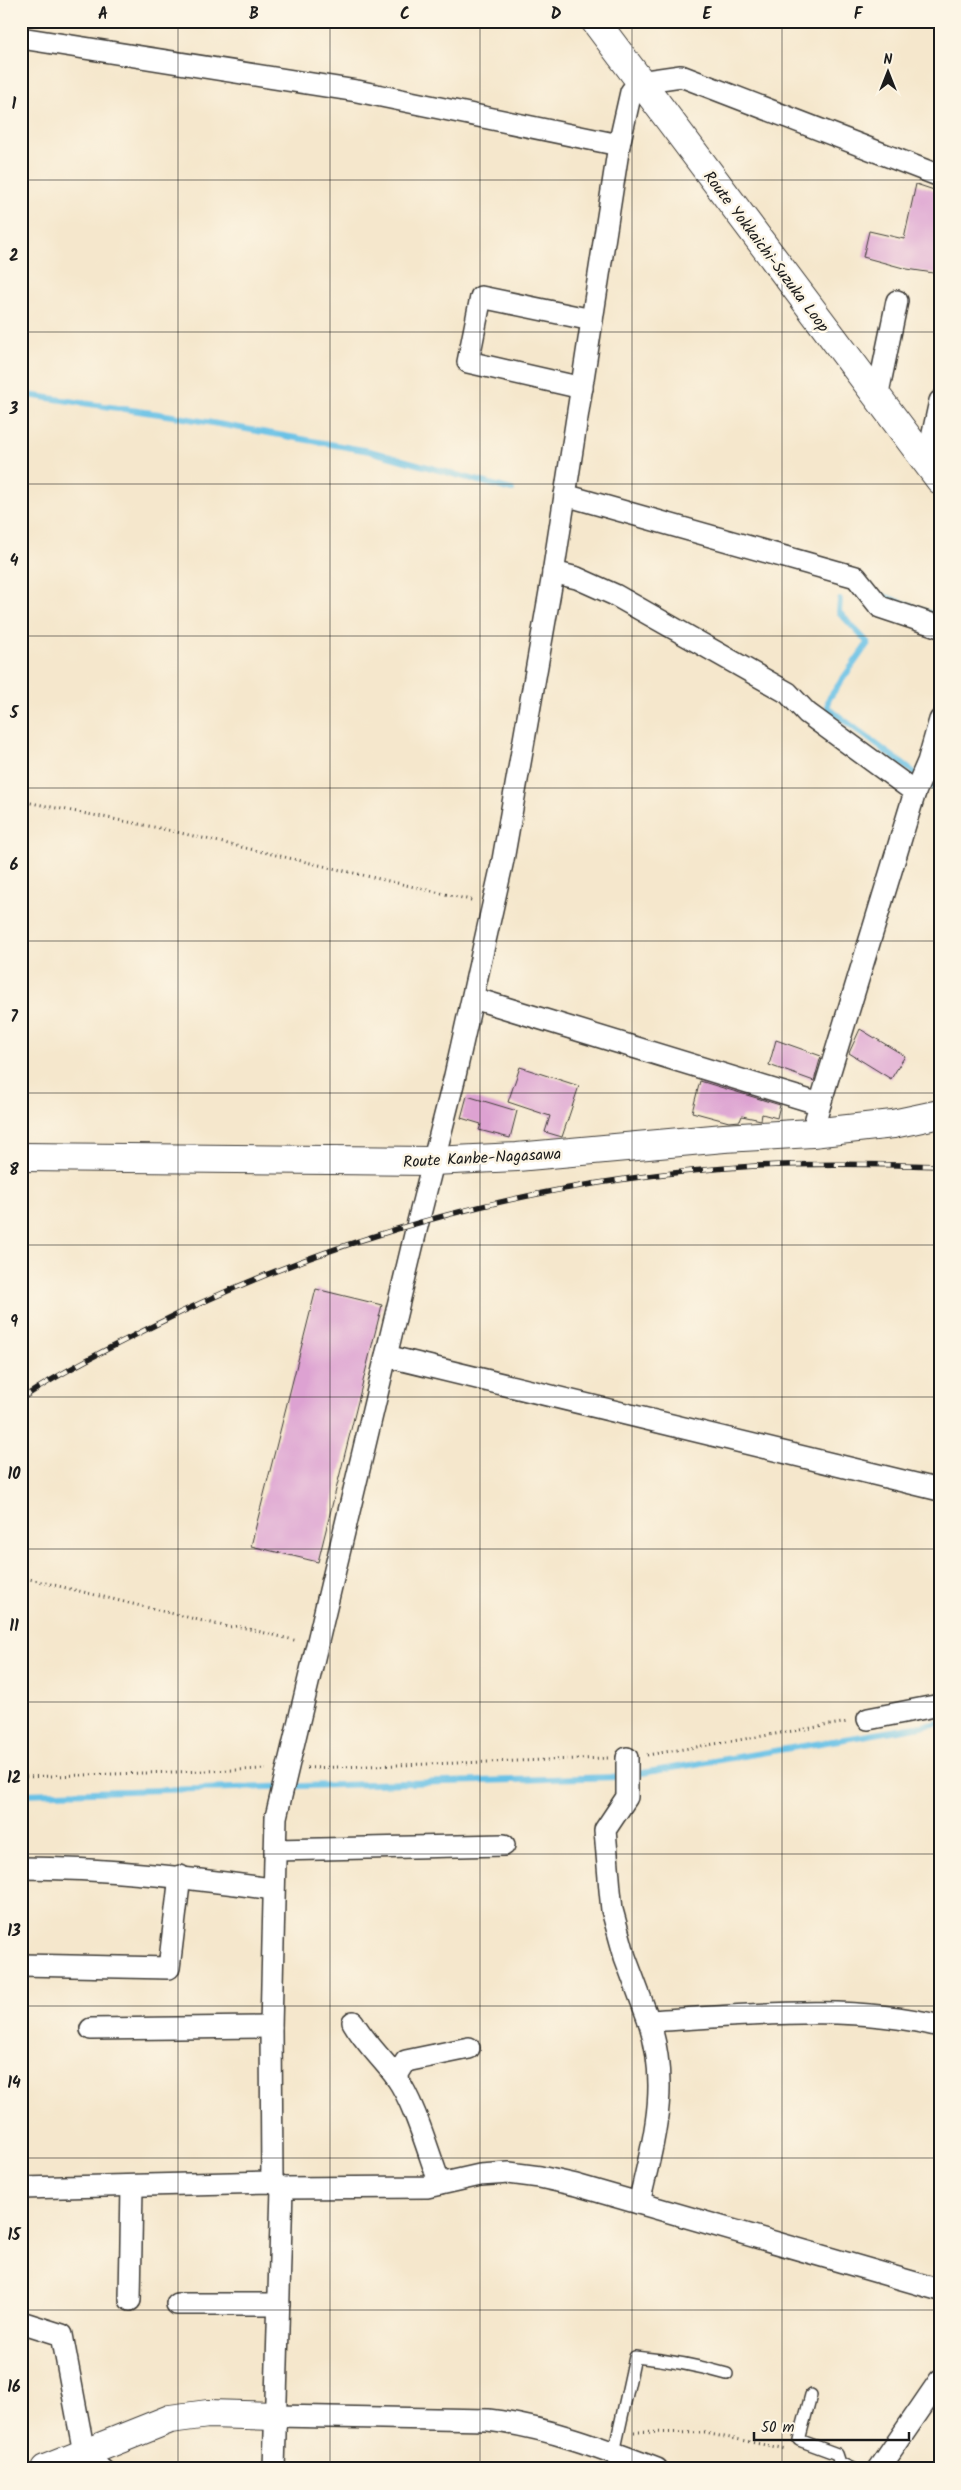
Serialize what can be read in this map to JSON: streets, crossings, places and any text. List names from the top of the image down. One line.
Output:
{"streets":{"main road":["Route Yokkaichi-Suzuka Loop","Route Kanbe-Nagasawa"]},"scale_bar":"50 m","north":"top","grid":{"columns":["A","B","C","D","E","F"],"rows":["1","2","3","4","5","6","7","8","9","10","11","12","13","14","15","16"]}}
